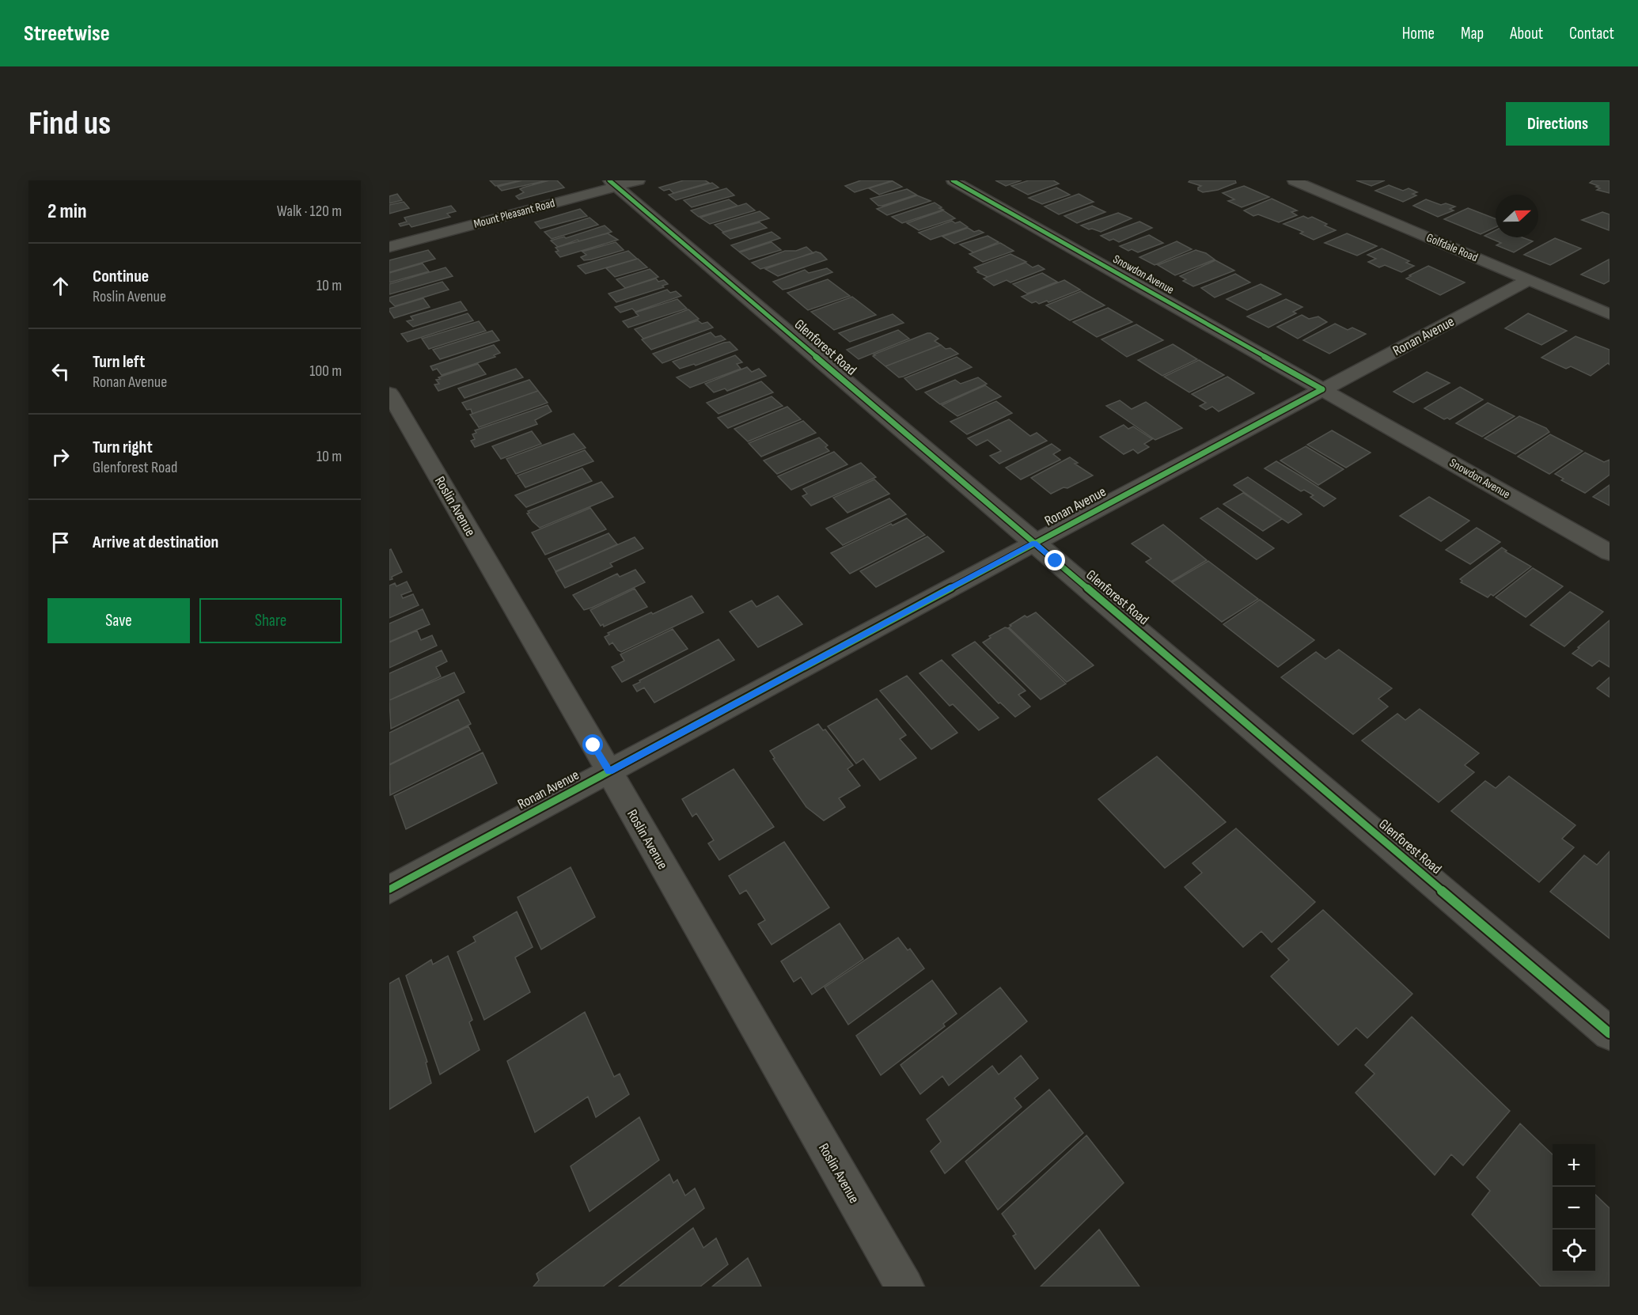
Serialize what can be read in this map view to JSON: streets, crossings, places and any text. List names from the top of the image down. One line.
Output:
{"streets":{"street":["Mount Pleasant Road","Golfdale Road","Snowdon Avenue","Ronan Avenue","Glenforest Road","Roslin Avenue"]},"crossings":[["Mount Pleasant Road","Glenforest Road"],["Golfdale Road","Ronan Avenue"],["Snowdon Avenue","Ronan Avenue"],["Ronan Avenue","Glenforest Road"],["Ronan Avenue","Roslin Avenue"]],"north":"right","page":{"header":"Streetwise","nav":["Home","Map","About","Contact"],"buttons":["Directions",["Save","Share"]],"title":"Find us","heading":["2 min","Walk · 120 m"],"list":[["Continue","Roslin Avenue","10 m"],["Turn left","Ronan Avenue","100 m"],["Turn right","Glenforest Road","10 m"],"Arrive at destination"],"map_buttons":["+","−"]}}
